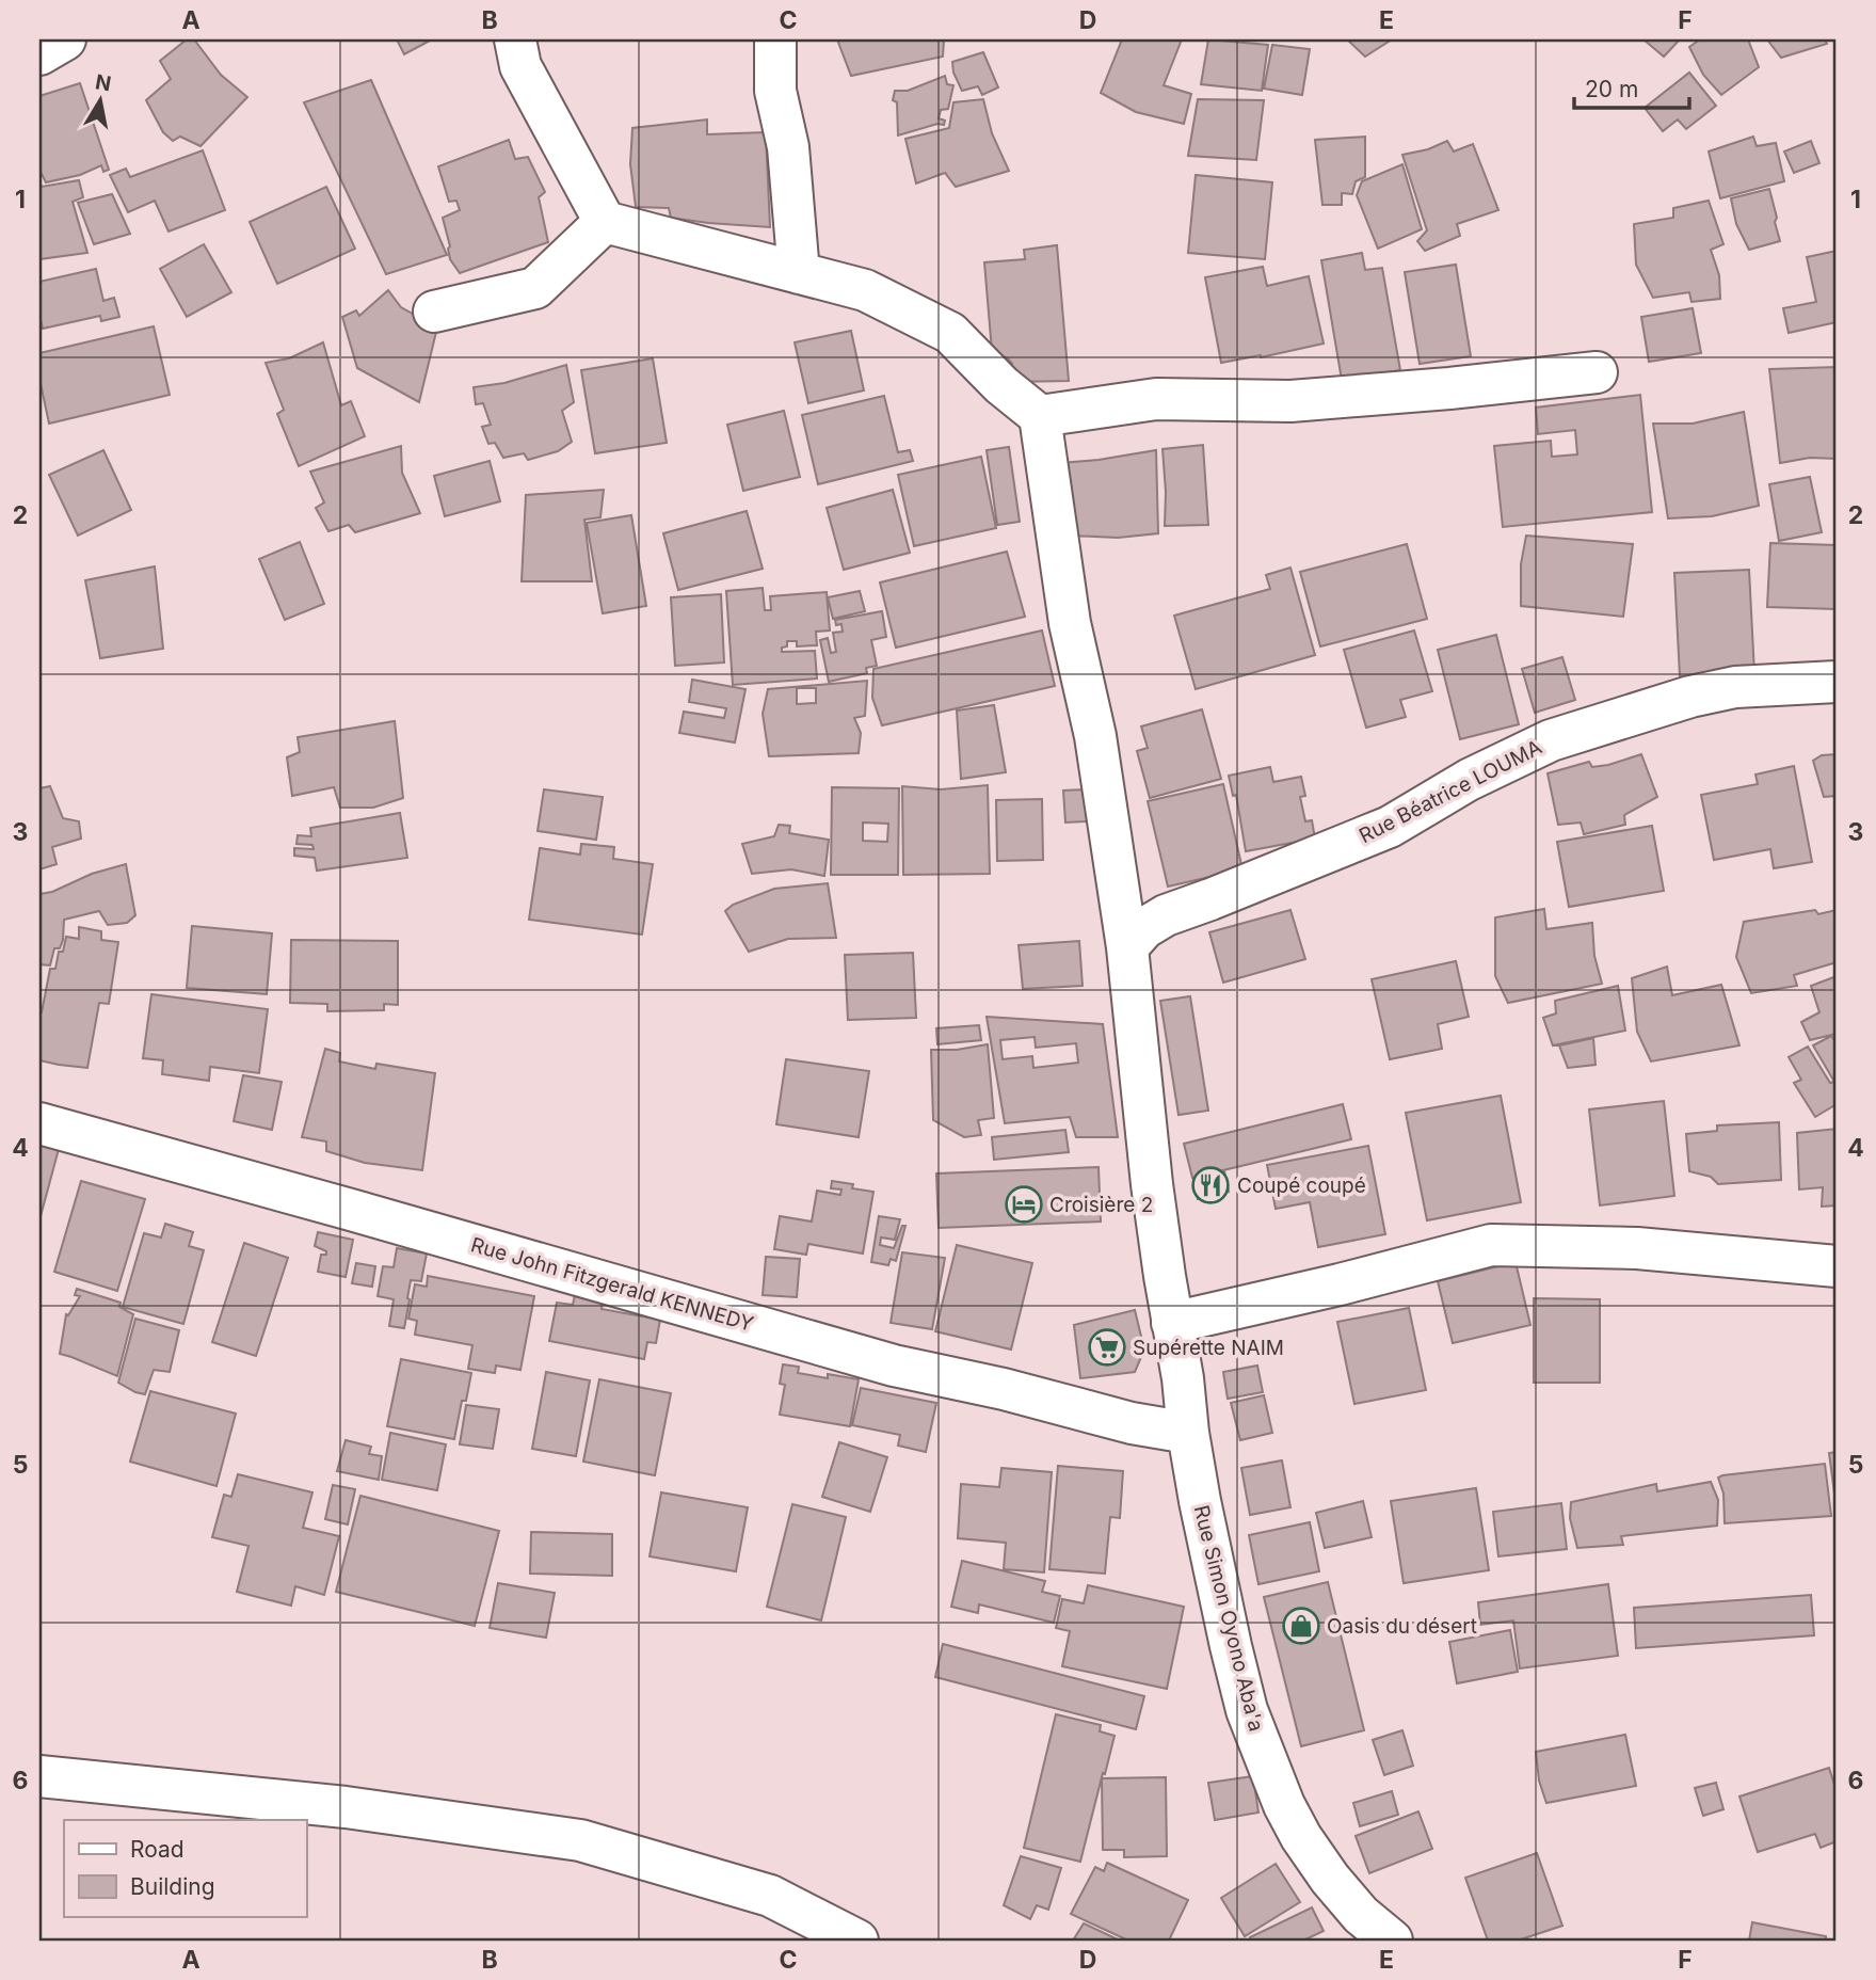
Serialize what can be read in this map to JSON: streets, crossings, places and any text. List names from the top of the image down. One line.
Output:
{"streets":{"street":["Rue Béatrice LOUMA","Rue John Fitzgerald KENNEDY","Rue Simon Oyono Aba'a"]},"crossings":[["Rue Béatrice LOUMA","Rue Simon Oyono Aba'a"],["Rue John Fitzgerald KENNEDY","Rue Simon Oyono Aba'a"]],"places":{"restaurant":["Coupé coupé"],"hotel":["Croisière 2"],"supermarket":["Supérette NAIM"],"shop":["Oasis du désert"]},"legend":["Road","Building"],"scale_bar":"20 m","north":"top","grid":{"columns":["A","B","C","D","E","F"],"rows":["1","2","3","4","5","6"]}}
